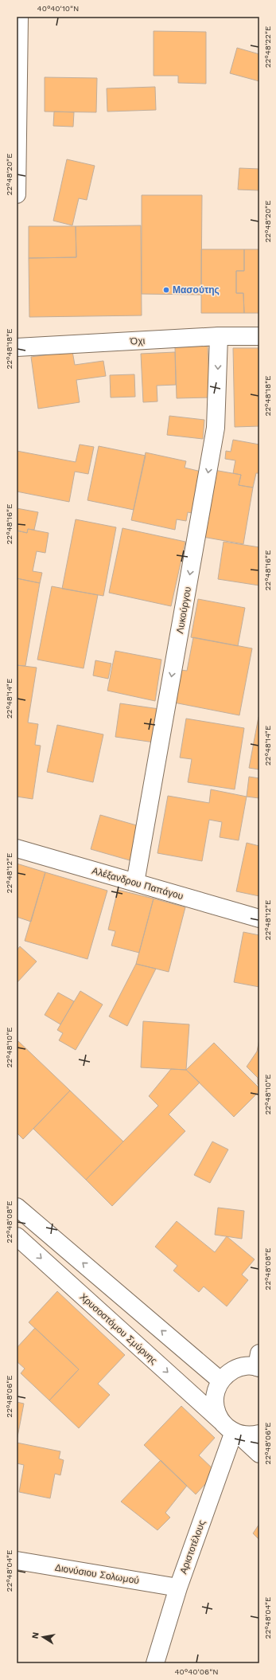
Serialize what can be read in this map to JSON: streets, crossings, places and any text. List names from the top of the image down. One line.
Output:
{"streets":{"street":["Όχι","Λυκούργου","Αλέξανδρου Παπάγου","Χρυσοστόμου Σμύρνης","Αριστοτέλους","Διονύσιου Σολωμού"]},"crossings":[["Όχι","Λυκούργου"],["Λυκούργου","Αλέξανδρου Παπάγου"],["Χρυσοστόμου Σμύρνης","Αριστοτέλους"],["Αριστοτέλους","Διονύσιου Σολωμού"]],"one_way":["Λυκούργου"],"places":["Μασούτης"],"north":"left","coordinates":["40°40'10\"N","22°48'22\"E","22°48'20\"E","22°48'18\"E","22°48'16\"E","22°48'14\"E","22°48'12\"E","22°48'10\"E","22°48'08\"E","22°48'06\"E","22°48'04\"E","40°40'06\"N"]}
